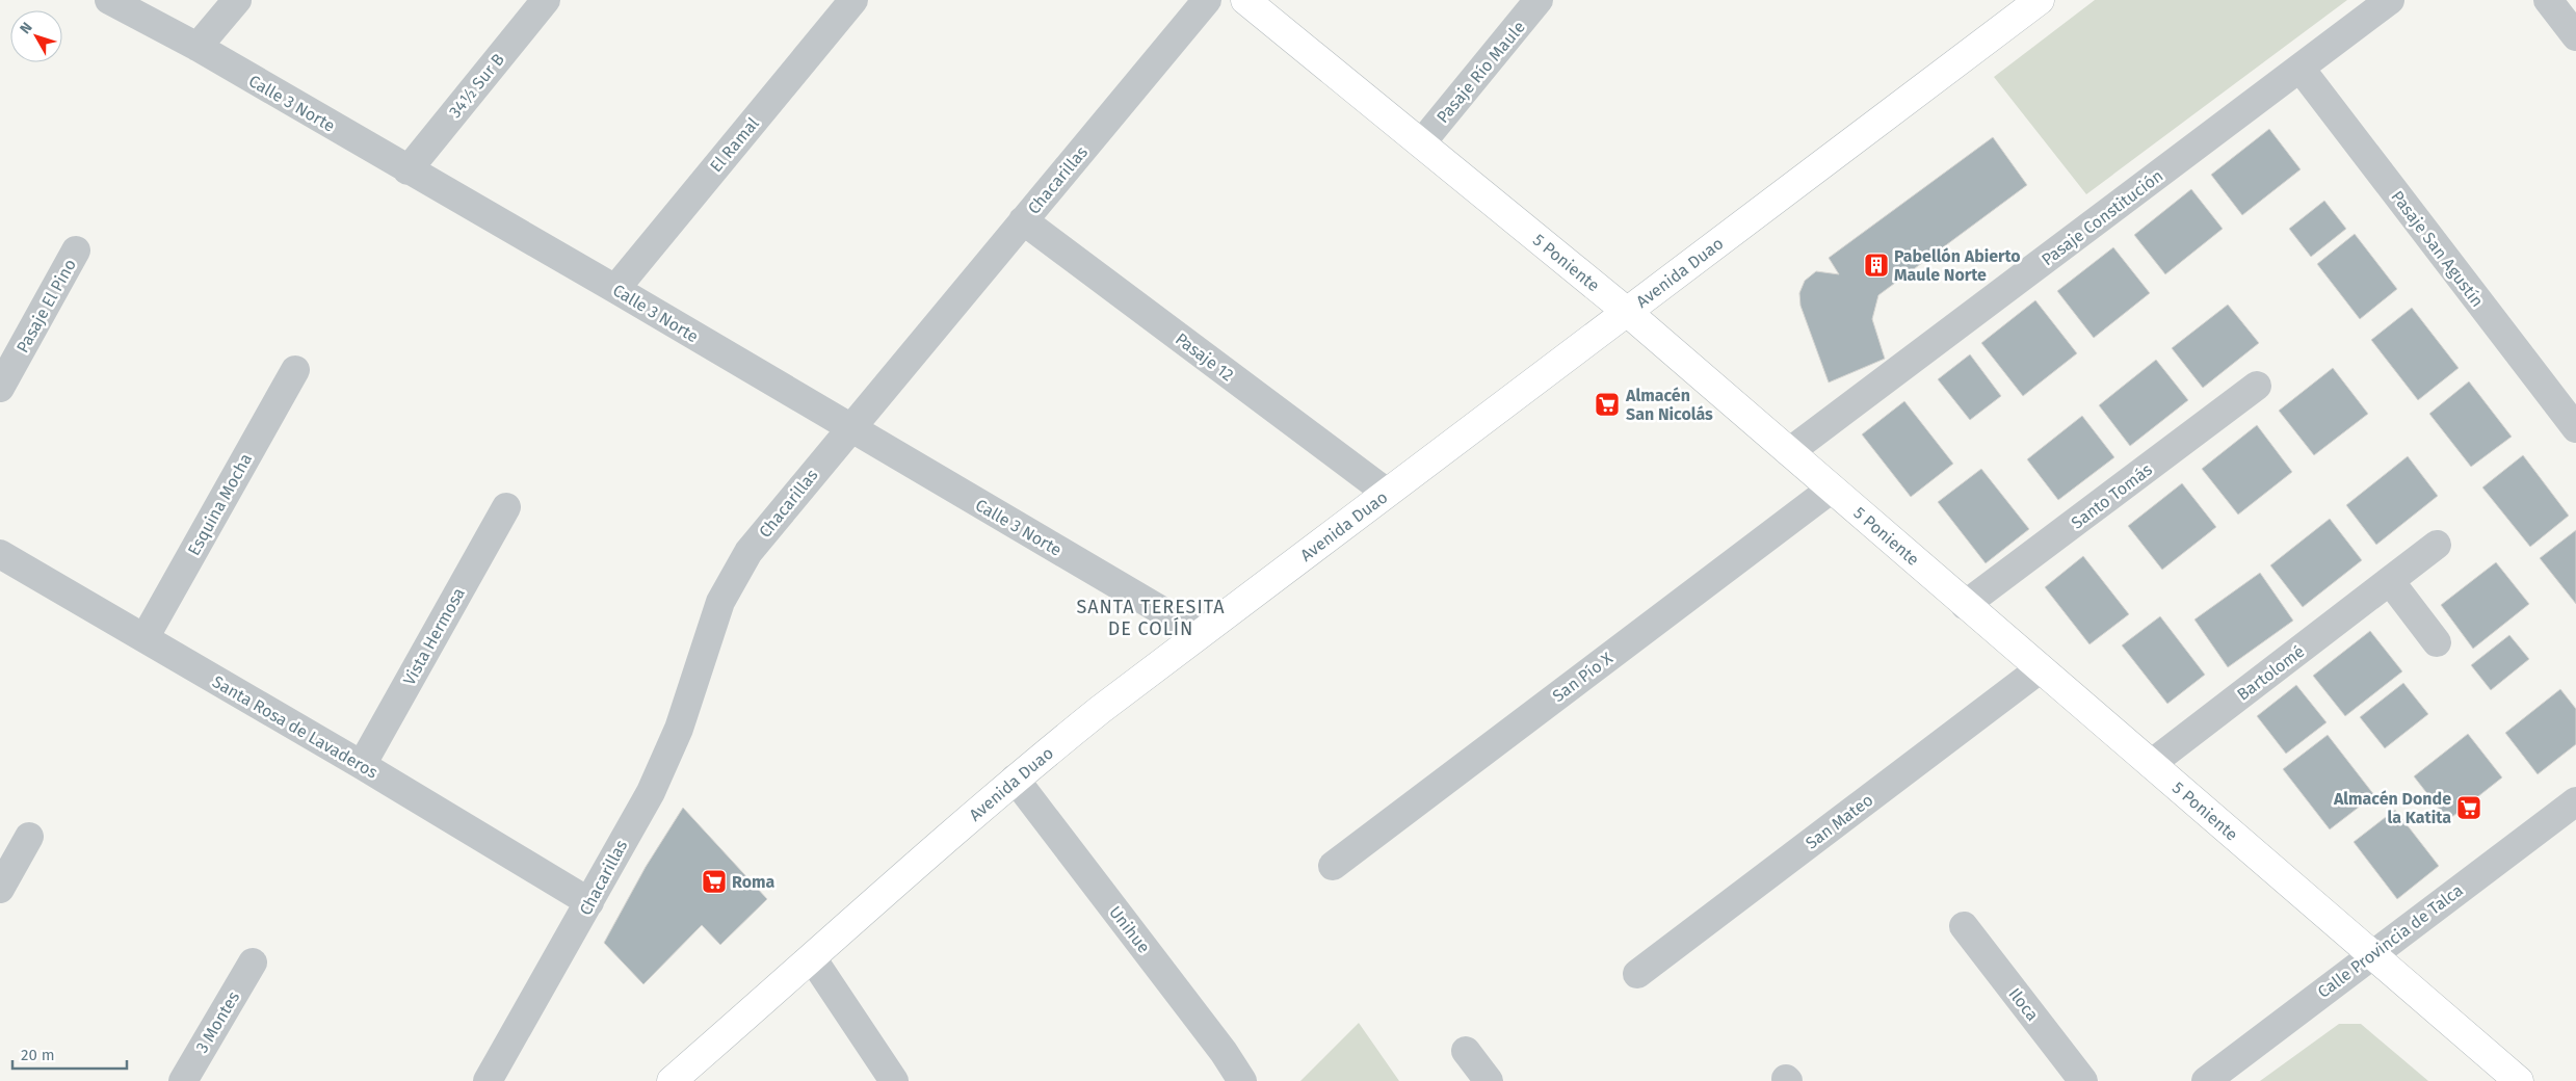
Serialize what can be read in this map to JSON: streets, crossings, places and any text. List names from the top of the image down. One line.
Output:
{"streets":{"street":["Pasaje Río Maule","34½ Sur B","Calle 3 Norte","El Ramal","Chacarillas","Pasaje Constitución","Pasaje San Agustín","5 Poniente","Avenida Duao","Pasaje El Pino","Pasaje 12","Santo Tomás","Esquina Mocha","Vista Hermosa","Bartolomé","San Pío X","Santa Rosa de Lavaderos","San Mateo","Unihue","Calle Provincia de Talca","Iloca","3 Montes"]},"crossings":[["Pasaje Río Maule","5 Poniente"],["34½ Sur B","Calle 3 Norte"],["Calle 3 Norte","El Ramal"],["Calle 3 Norte","Chacarillas"],["Calle 3 Norte","Avenida Duao"],["Chacarillas","Pasaje 12"],["Chacarillas","Santa Rosa de Lavaderos"],["Pasaje Constitución","Pasaje San Agustín"],["Pasaje Constitución","5 Poniente"],["5 Poniente","Avenida Duao"],["5 Poniente","Santo Tomás"],["5 Poniente","Bartolomé"],["5 Poniente","San Pío X"],["5 Poniente","San Mateo"],["5 Poniente","Calle Provincia de Talca"],["Avenida Duao","Pasaje 12"],["Avenida Duao","Unihue"],["Esquina Mocha","Santa Rosa de Lavaderos"],["Vista Hermosa","Santa Rosa de Lavaderos"]],"districts":["SANTA TERESITA DE COLÍN"],"places":{"building":["Pabellón Abierto Maule Norte"],"supermarket":["Almacén San Nicolás","Almacén Donde la Katita","Roma"]},"scale_bar":"20 m","north":"top left"}
